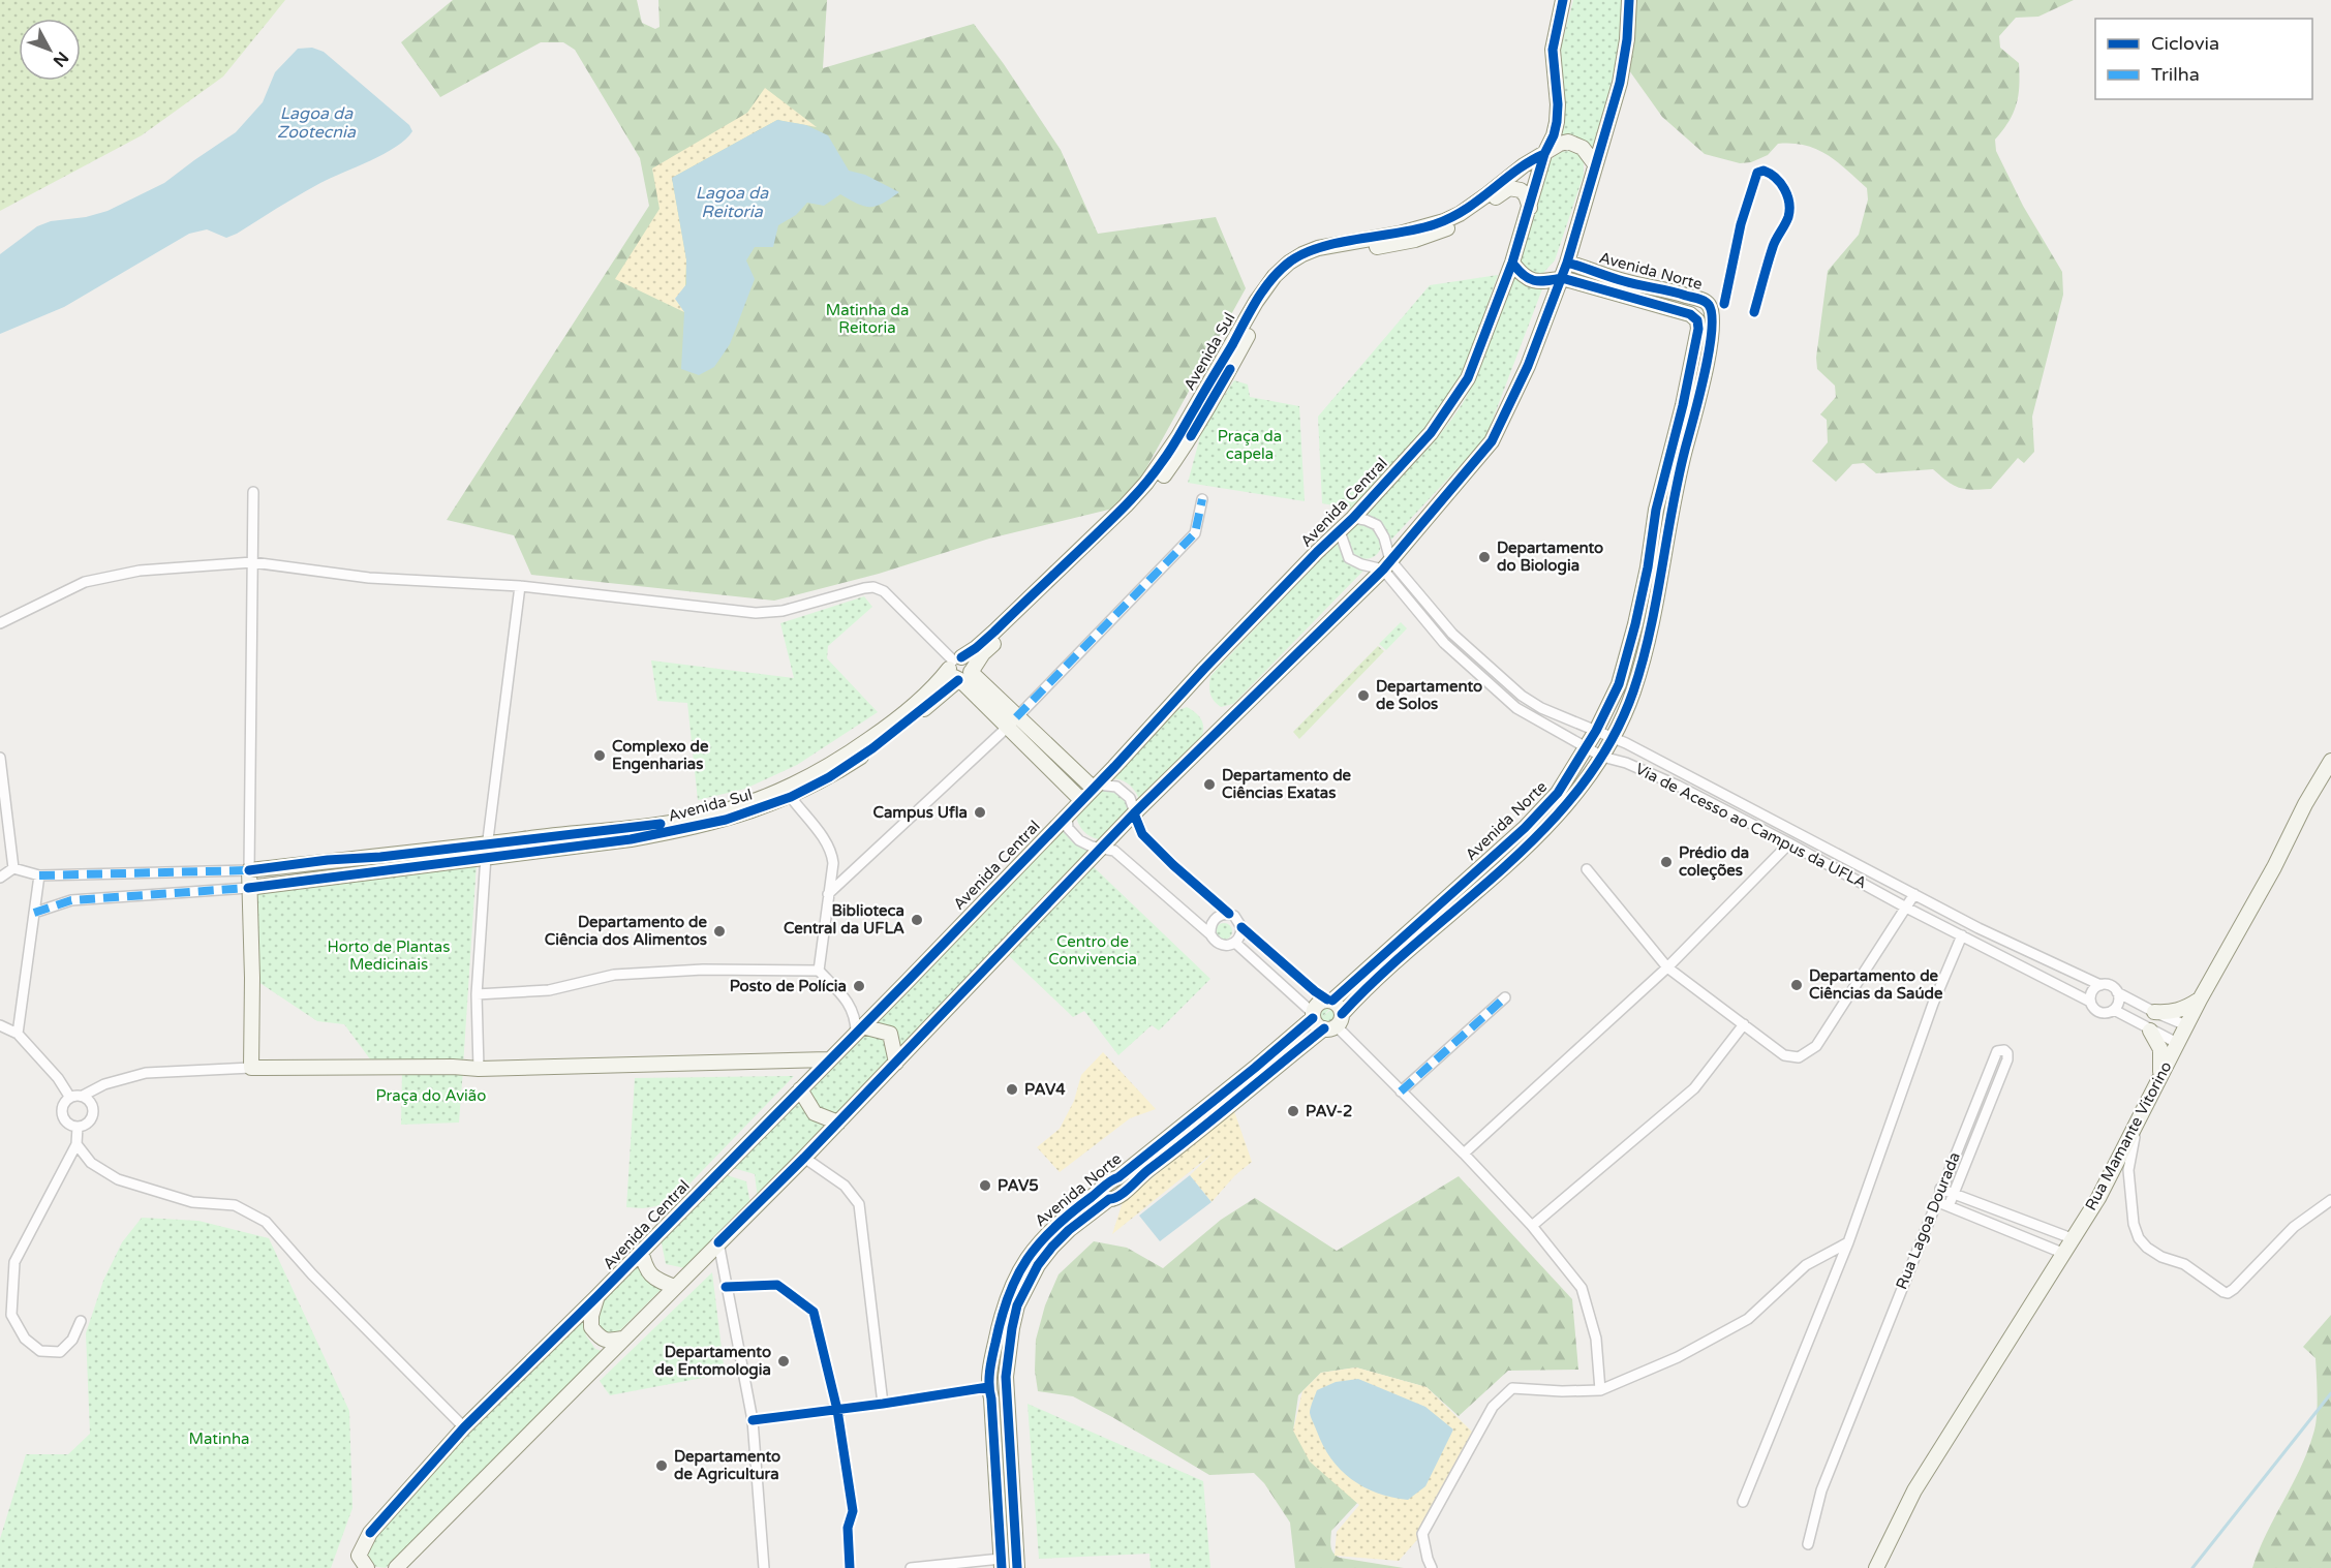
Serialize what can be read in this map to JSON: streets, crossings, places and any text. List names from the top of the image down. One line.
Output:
{"streets":{"street":["Avenida Norte","Avenida Sul","Avenida Central","Via de Acesso ao Campus da UFLA","Rua Mamante Vitorino","Rua Lagoa Dourada"]},"crossings":[["Avenida Norte","Via de Acesso ao Campus da UFLA"],["Avenida Sul","Avenida Central"],["Avenida Central","Via de Acesso ao Campus da UFLA"]],"water":["Lagoa da Zootecnia","Lagoa da Reitoria"],"parks":["Matinha da Reitoria","Praça da capela","Centro de Convivencia","Horto de Plantas Medicinais","Praça do Avião","Matinha"],"places":["Departamento do Biologia","Departamento de Solos","Complexo de Engenharias","Departamento de Ciências Exatas","Campus Ufla","Prédio da coleções","Biblioteca Central da UFLA","Departamento de Ciência dos Alimentos","Departamento de Ciências da Saúde","Posto de Polícia","PAV4","PAV-2","PAV5","Departamento de Entomologia","Departamento de Agricultura"],"legend":["Ciclovia","Trilha"],"north":"bottom right"}
